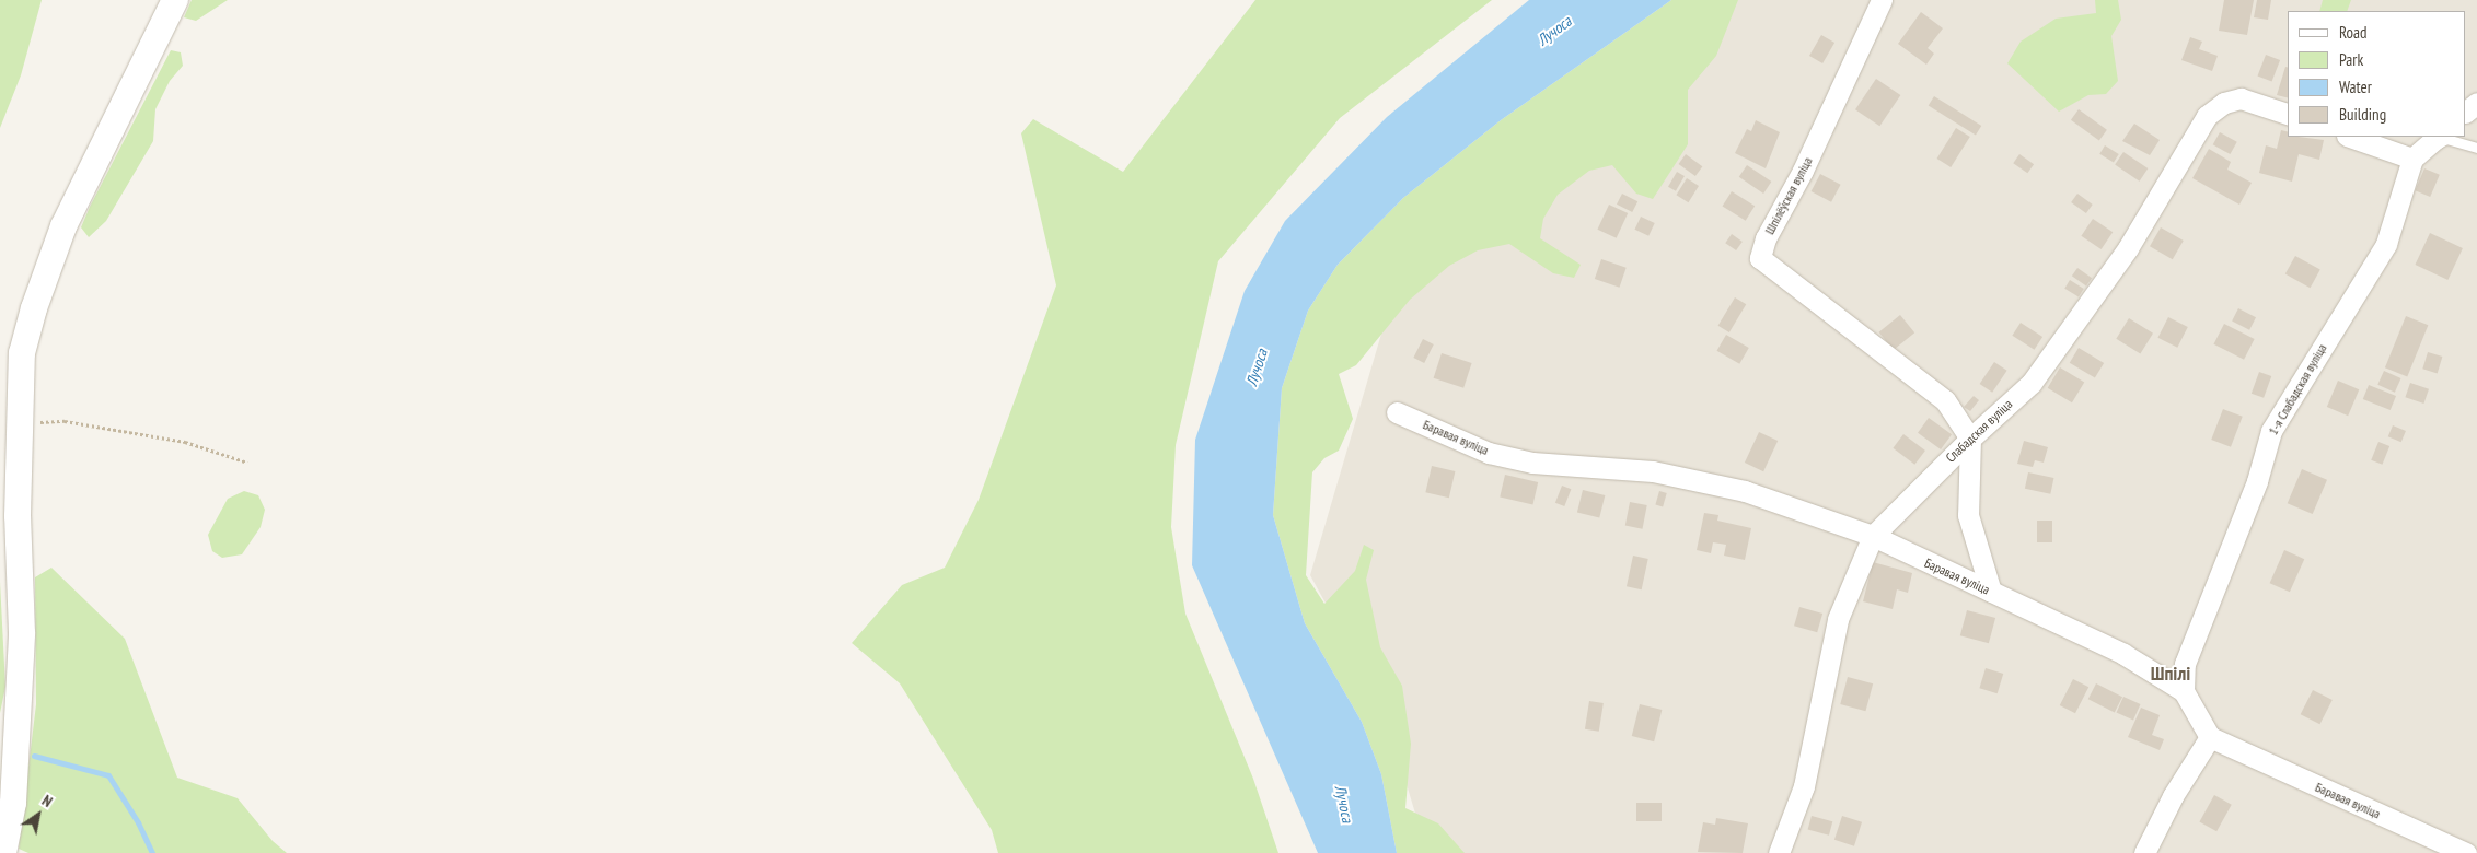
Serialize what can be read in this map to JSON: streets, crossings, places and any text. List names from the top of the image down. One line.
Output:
{"streets":{"street":["Шпілёўская вуліца","1-я Слабадская вуліца","Слабадская вуліца","Баравая вуліца"]},"crossings":[["Шпілёўская вуліца","Слабадская вуліца"],["1-я Слабадская вуліца","Баравая вуліца"],["Слабадская вуліца","Баравая вуліца"]],"districts":["Шпілі"],"water":["Лучоса"],"legend":["Road","Park","Water","Building"],"north":"top right"}
